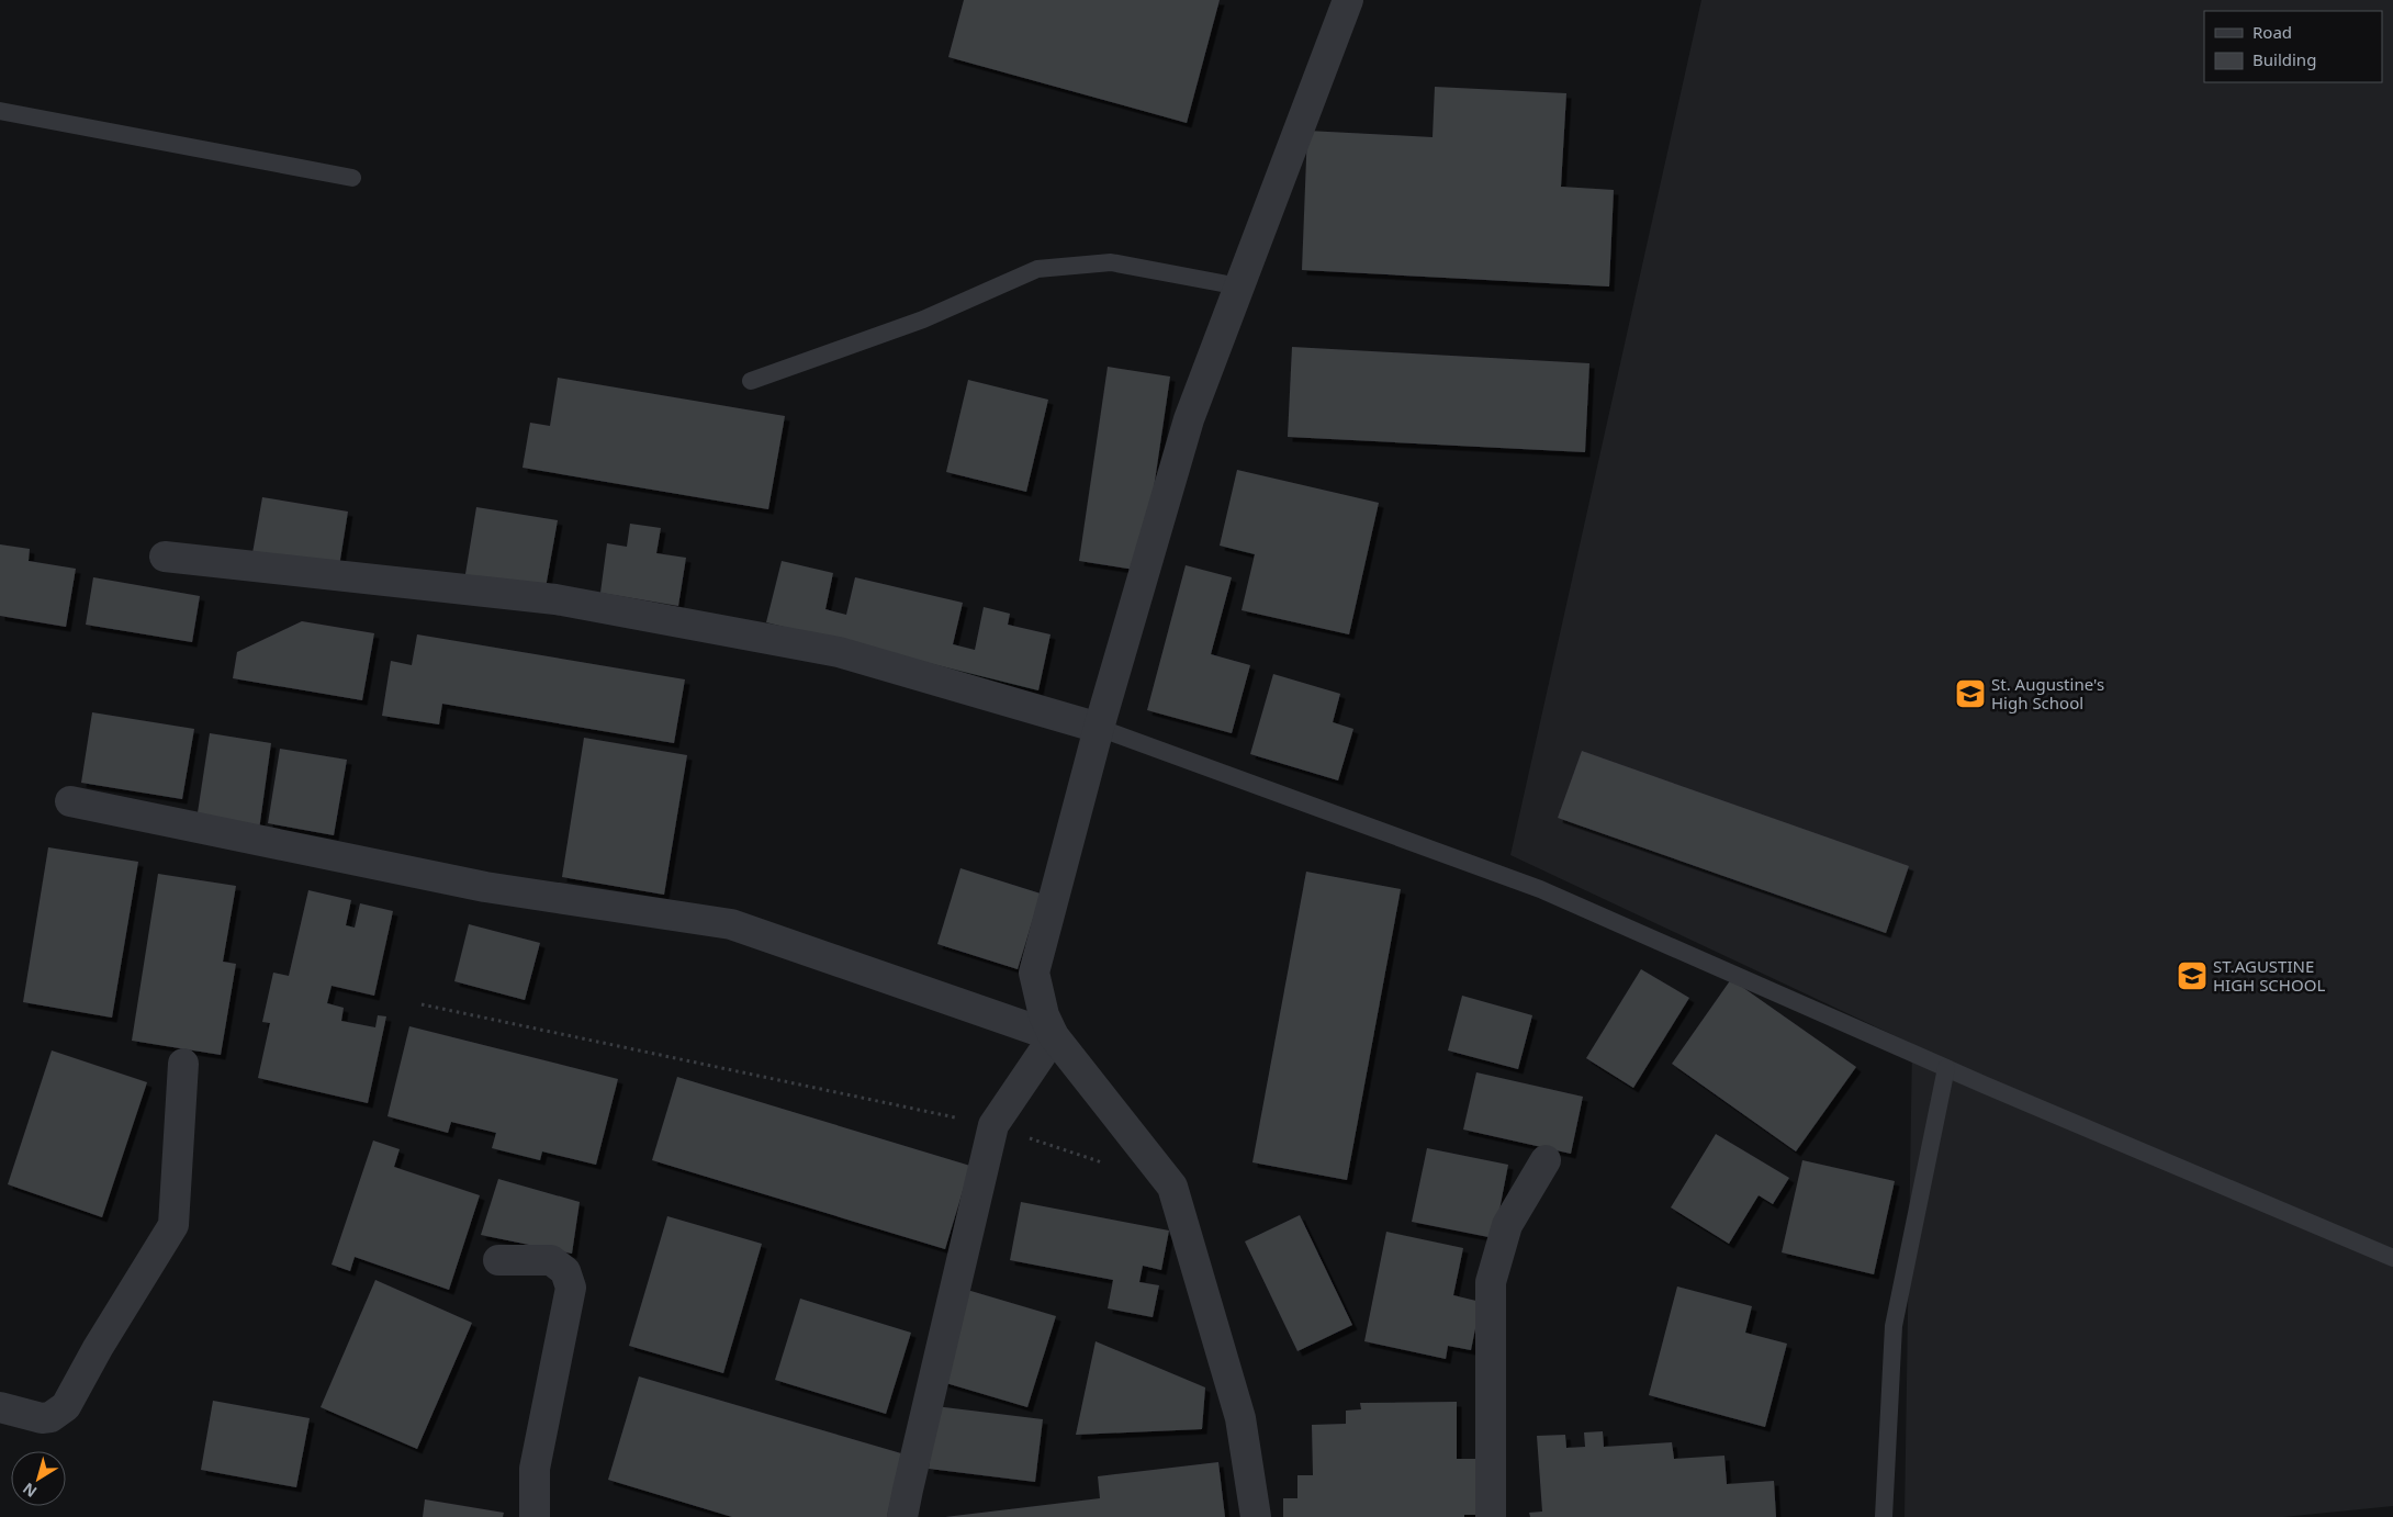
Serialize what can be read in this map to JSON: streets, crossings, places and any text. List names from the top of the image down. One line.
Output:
{"places":{"school or university":["St. Augustine's High School","ST.AGUSTINE HIGH SCHOOL"]},"legend":["Road","Building"],"north":"bottom left"}
